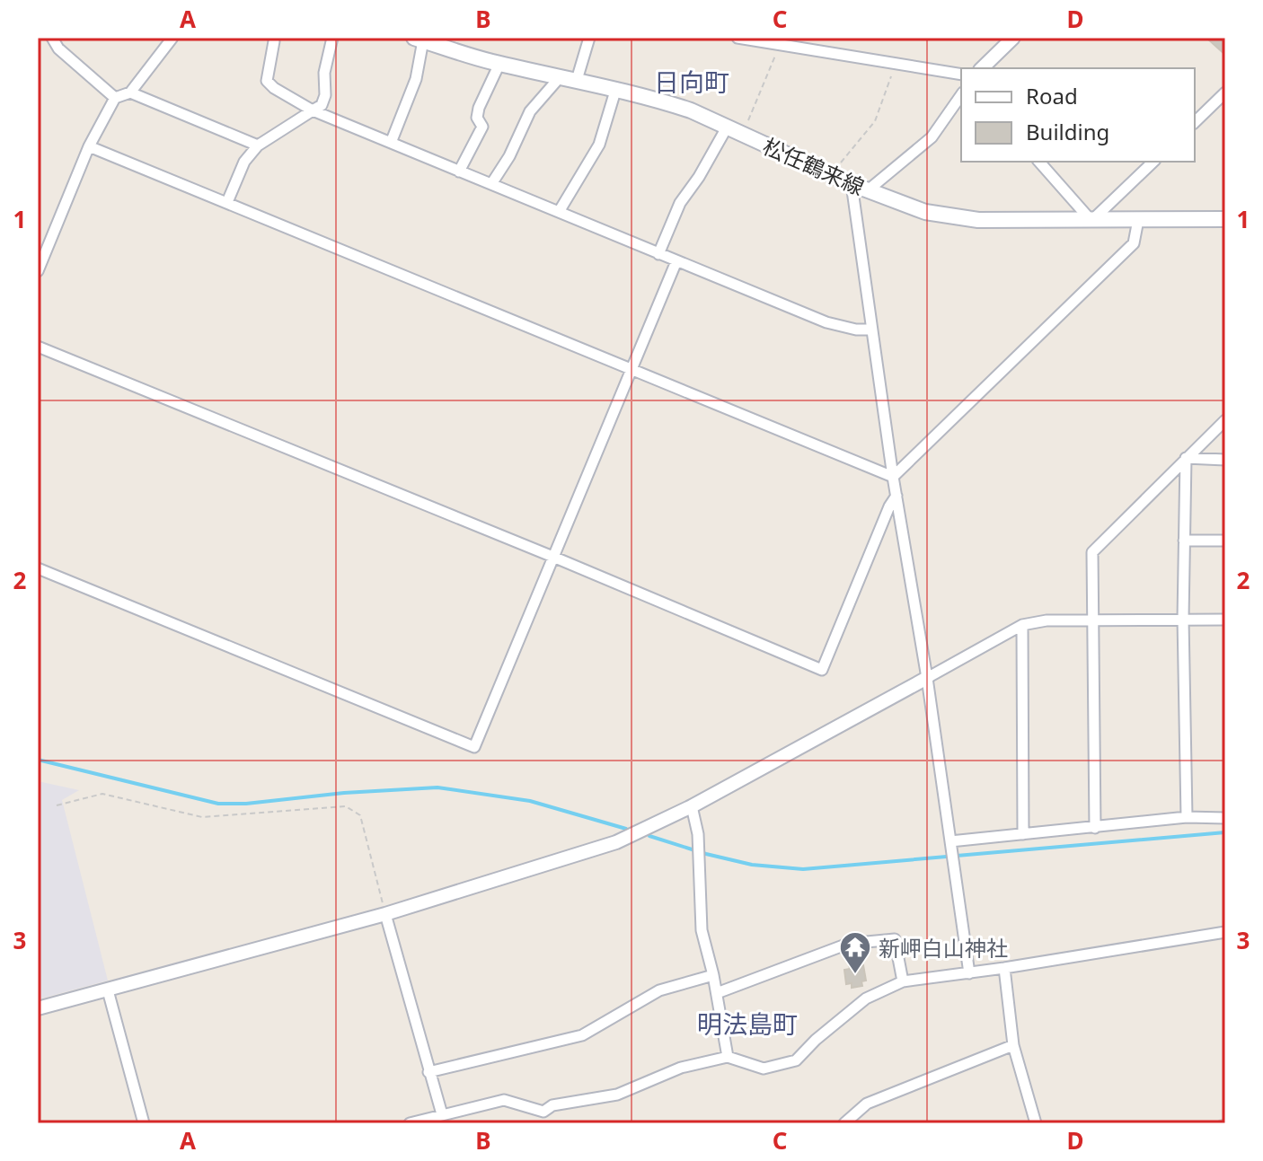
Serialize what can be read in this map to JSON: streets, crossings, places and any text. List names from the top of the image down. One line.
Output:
{"streets":{"main road":["松任鶴来線"]},"districts":["日向町","明法島町"],"places":{"temple":["新岬白山神社"]},"legend":["Road","Building"],"grid":{"columns":["A","B","C","D"],"rows":["1","2","3"]}}
